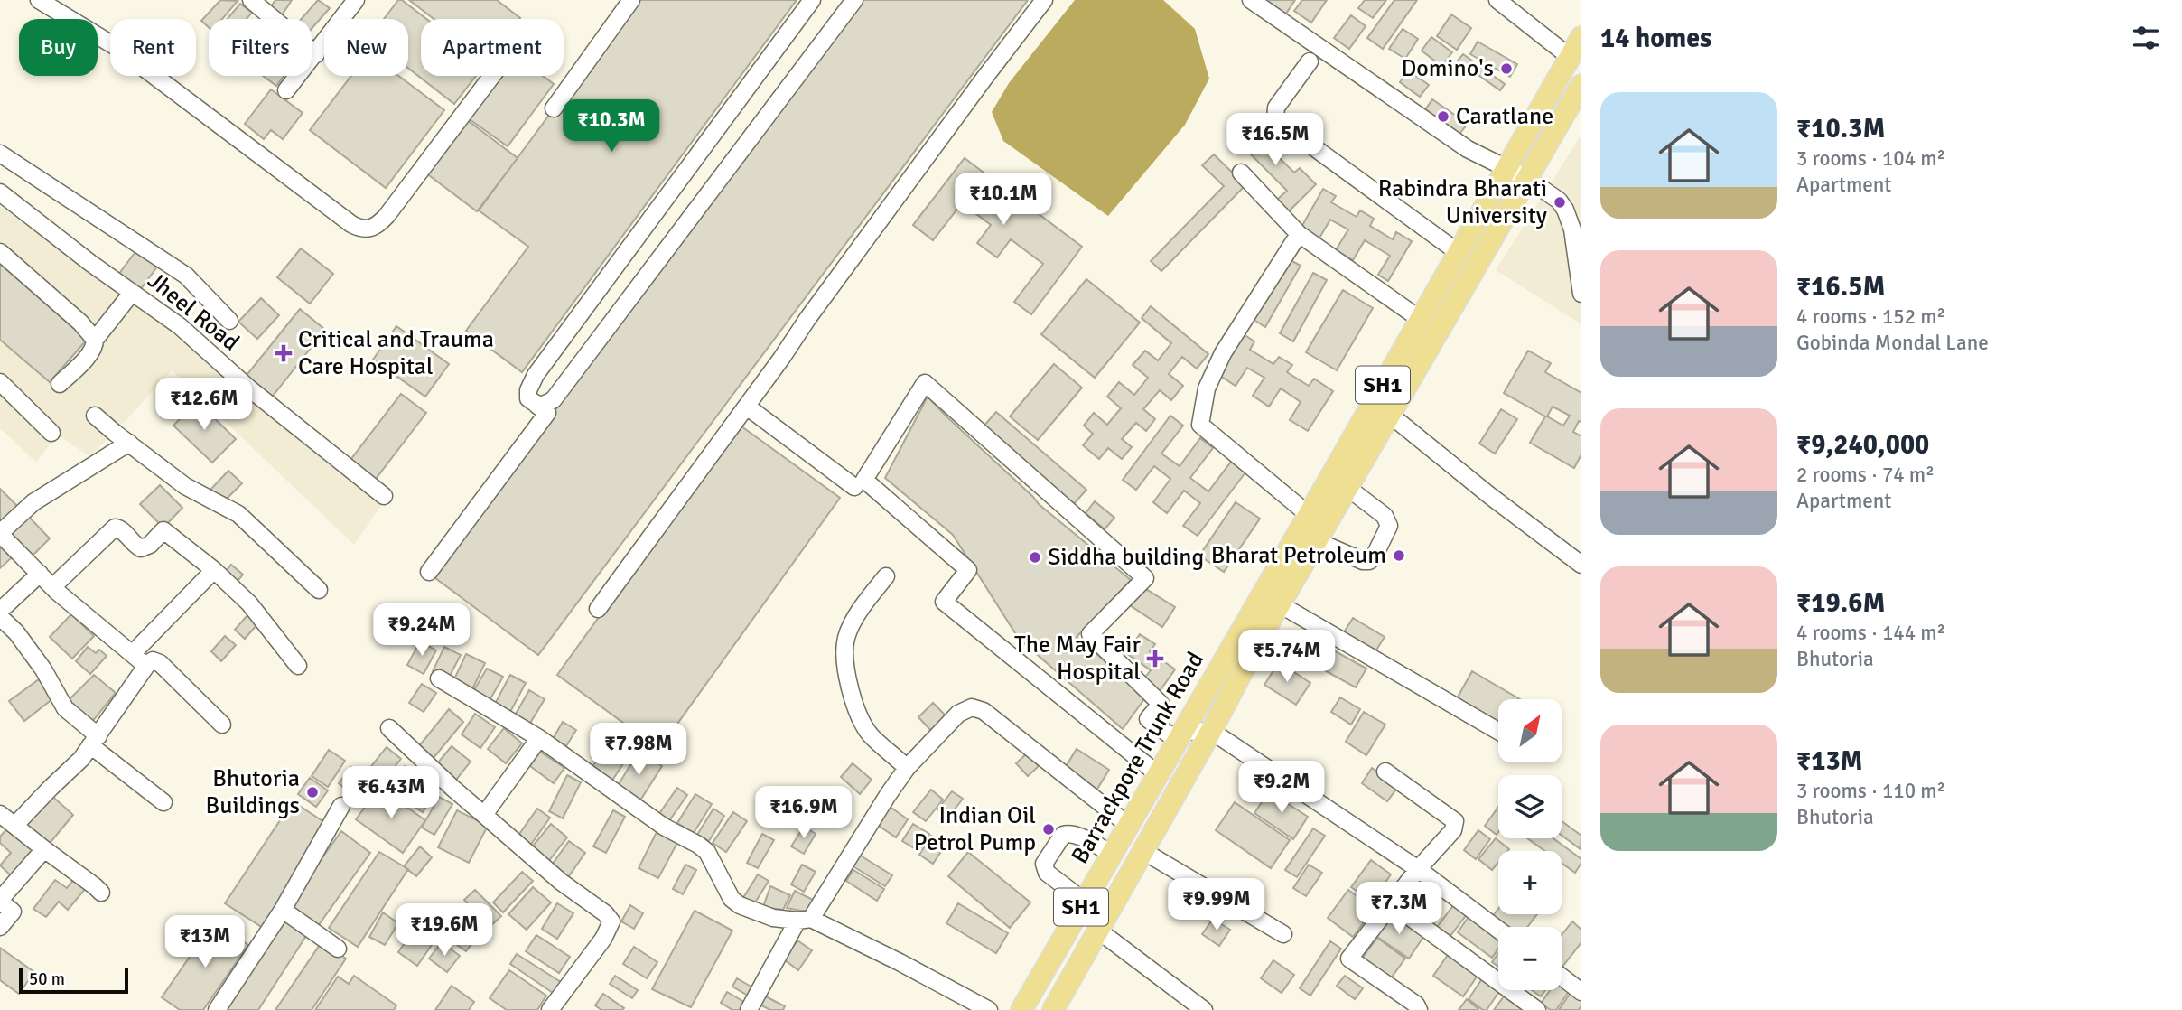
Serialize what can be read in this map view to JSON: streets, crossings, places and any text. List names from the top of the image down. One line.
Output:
{"streets":{"main road":["SH1","Barrackpore Trunk Road"],"street":["Jheel Road"]},"places":{"other":["Domino's","Caratlane","Rabindra Bharati University","Bharat Petroleum","Siddha building","Bhutoria Buildings","Indian Oil Petrol Pump"],"health":["Critical and Trauma Care Hospital","The May Fair Hospital"]},"scale_bar":"50 m","north":"top right","page":{"heading":"14 homes","chip":["Buy","Rent","Filters","New","Apartment"],"list":[{"name":"₹10.3M","note":"3 rooms · 104 m² · Apartment"},{"name":"₹16.5M","note":"4 rooms · 152 m² · Gobinda Mondal Lane"},{"name":"₹9,240,000","note":"2 rooms · 74 m² · Apartment"},{"name":"₹19.6M","note":"4 rooms · 144 m² · Bhutoria"},{"name":"₹13M","note":"3 rooms · 110 m² · Bhutoria"}],"price":["₹10.3M","₹16.5M","₹10.1M","₹12.6M","₹9.24M","₹5.74M","₹7.98M","₹9.2M","₹6.43M","₹16.9M","₹9.99M","₹7.3M","₹19.6M","₹13M"],"map_buttons":["+","−"],"scale":"50 m"}}
